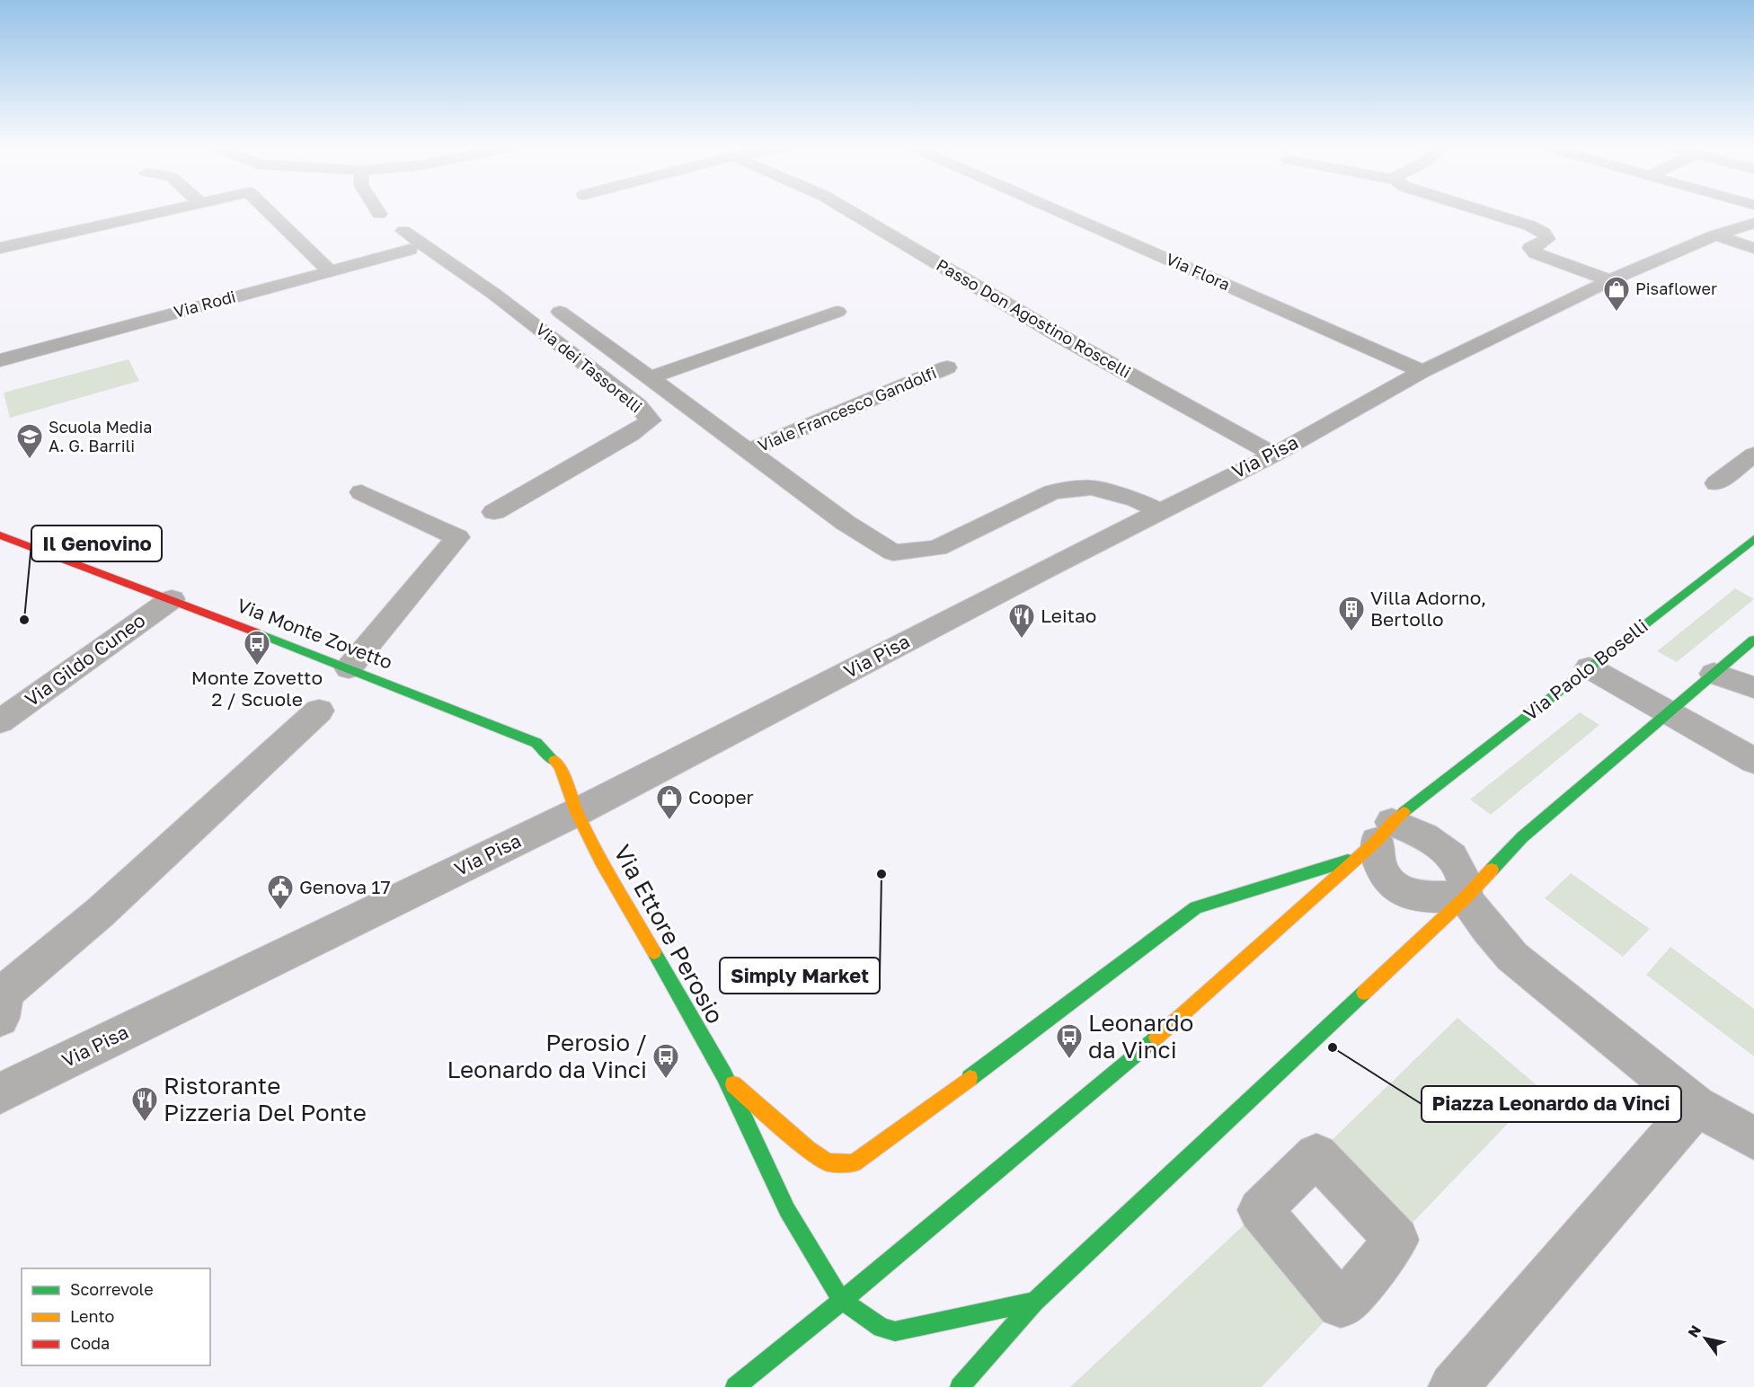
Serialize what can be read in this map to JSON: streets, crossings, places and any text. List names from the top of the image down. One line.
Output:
{"streets":{"main road":["Via Monte Zovetto","Via Paolo Boselli","Via Ettore Perosio"],"street":["Via Flora","Via Rodi","Passo Don Agostino Roscelli","Via dei Tassorelli","Viale Francesco Gandolfi","Via Pisa","Via Gildo Cuneo"]},"crossings":[["Via Flora","Via Pisa"],["Via Rodi","Via dei Tassorelli"],["Passo Don Agostino Roscelli","Via Pisa"],["Viale Francesco Gandolfi","Via Pisa"],["Via Pisa","Via Monte Zovetto"],["Via Pisa","Via Ettore Perosio"],["Via Monte Zovetto","Via Gildo Cuneo"],["Via Monte Zovetto","Via Ettore Perosio"],["Via Paolo Boselli","Via Ettore Perosio"]],"places":{"shop":["Pisaflower","Cooper"],"school or university":["Scuola Media A. G. Barrili"],"other":["Il Genovino","Simply Market","Piazza Leonardo da Vinci"],"building":["Villa Adorno, Bertollo"],"restaurant":["Leitao","Ristorante Pizzeria Del Ponte"],"bus stop":["Monte Zovetto 2 / Scuole","Leonardo da Vinci","Perosio / Leonardo da Vinci"],"public building":["Genova 17"]},"legend":["Scorrevole","Lento","Coda"],"north":"top left"}
